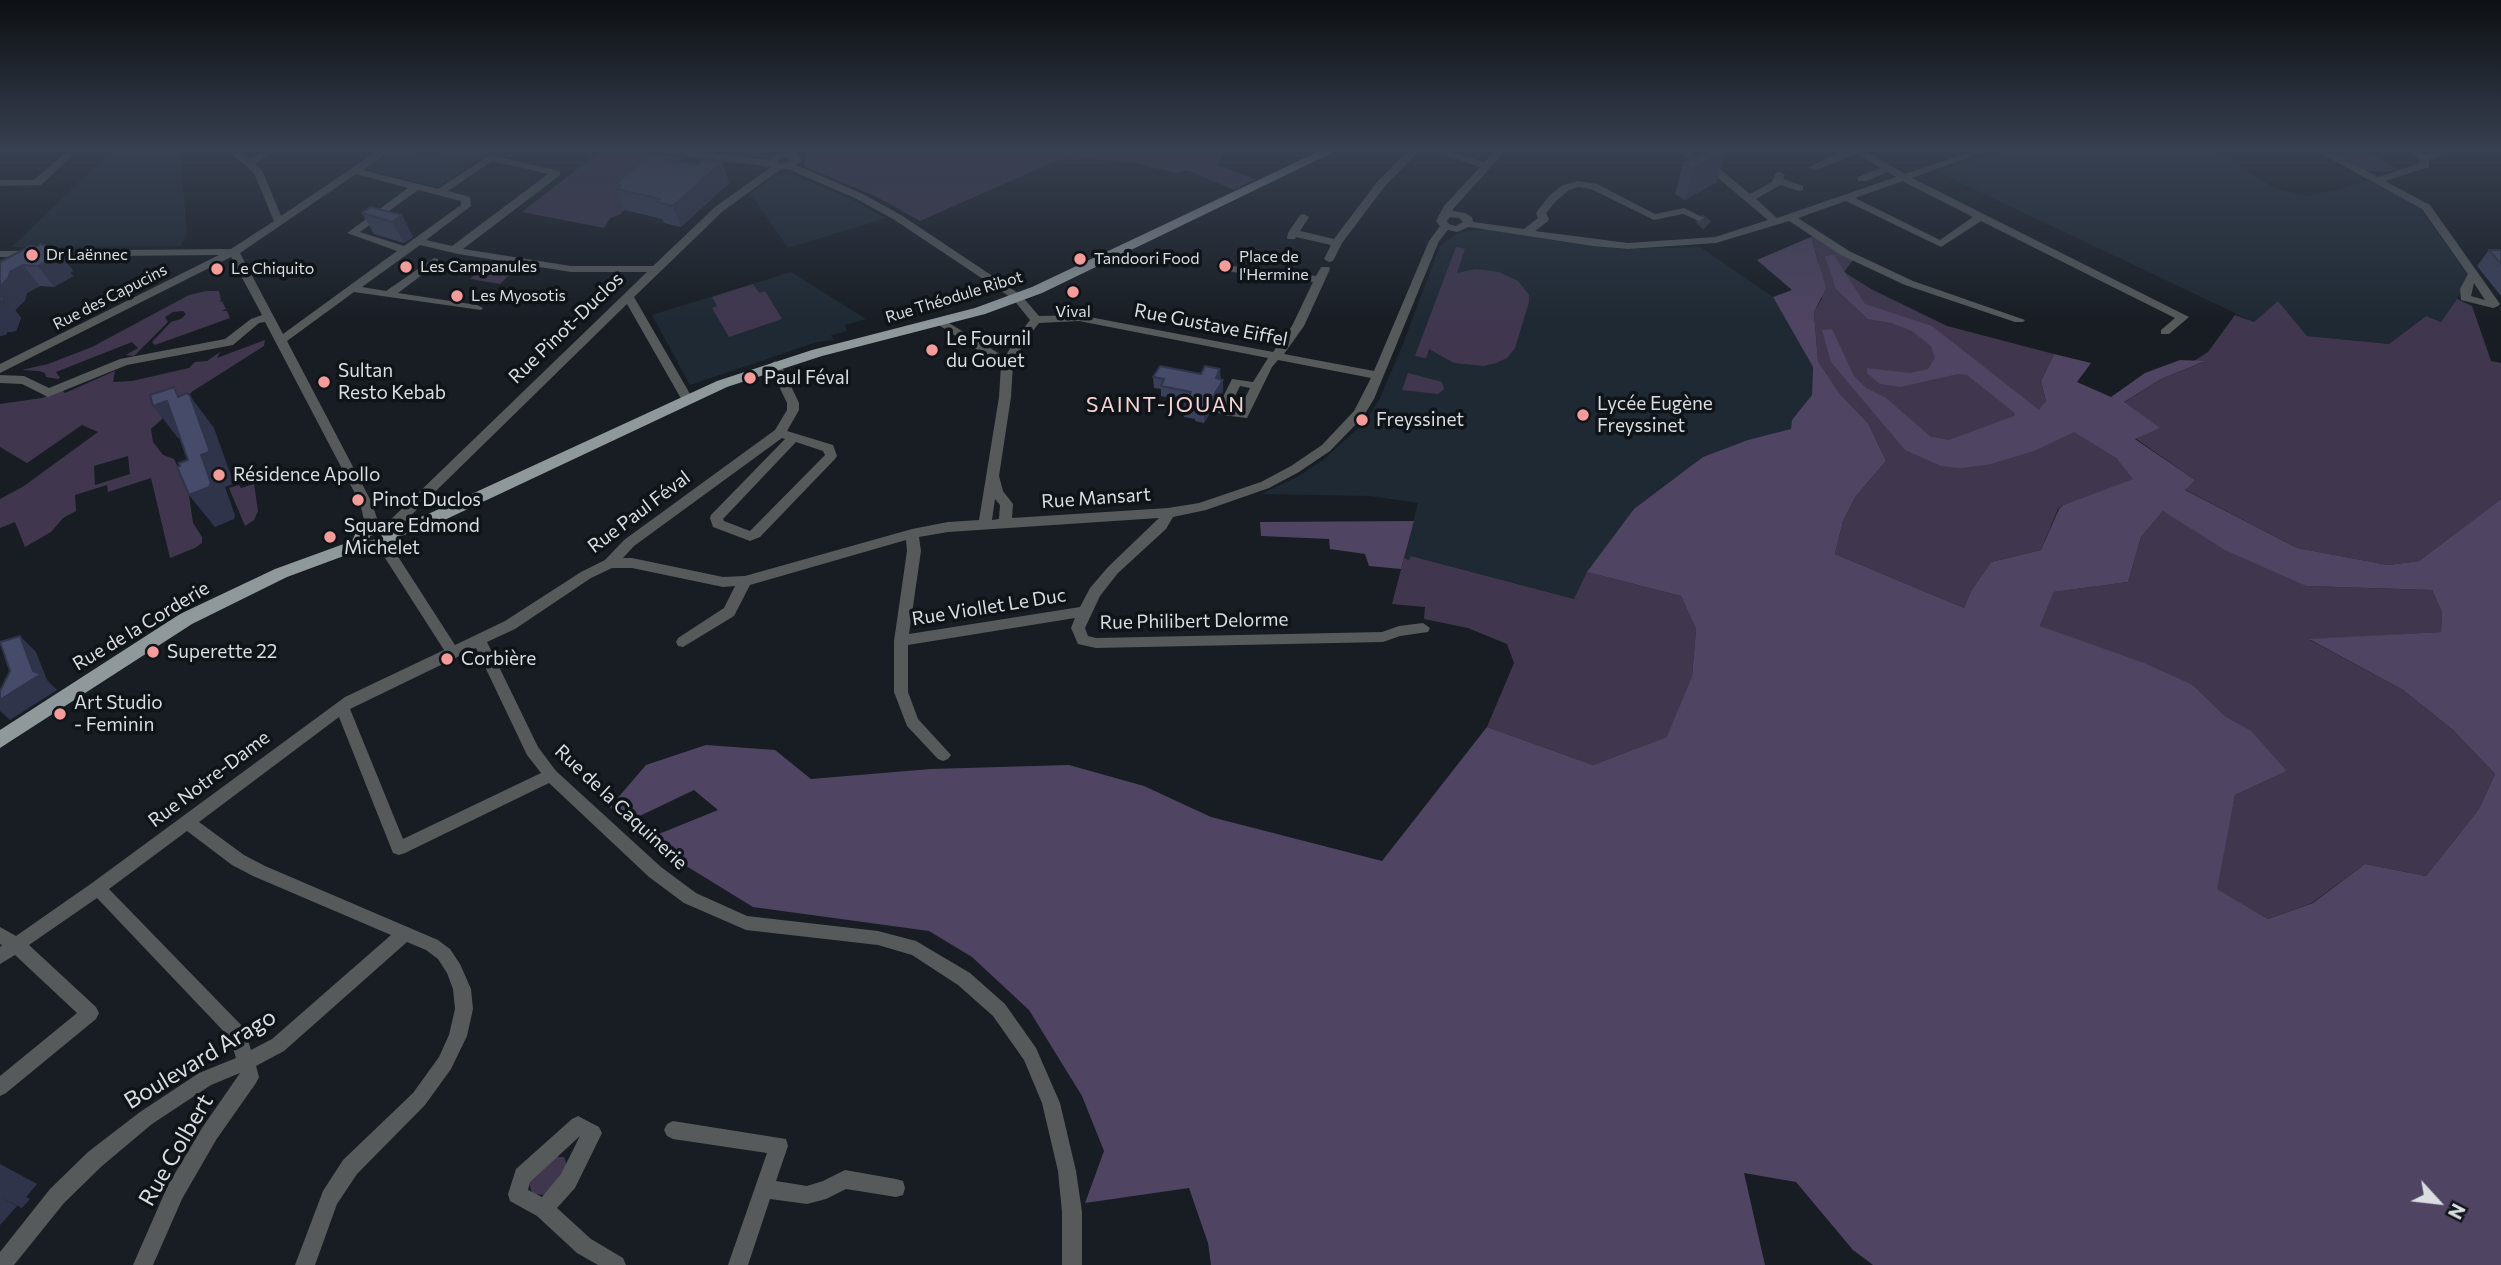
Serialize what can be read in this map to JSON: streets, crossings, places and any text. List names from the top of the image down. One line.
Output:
{"streets":{"main road":["Rue Théodule Ribot","Rue de la Corderie"],"street":["Rue des Capucins","Rue Gustave Eiffel","Rue Pinot-Duclos","Rue Mansart","Rue Paul Féval","Rue Viollet Le Duc","Rue Philibert Delorme","Rue Notre-Dame","Rue de la Caquinerie","Boulevard Arago","Rue Colbert"]},"crossings":[["Rue Gustave Eiffel","Rue Mansart"],["Rue Pinot-Duclos","Rue de la Corderie"],["Rue Mansart","Rue Paul Féval"],["Rue Mansart","Rue Philibert Delorme"],["Rue Paul Féval","Rue Notre-Dame"],["Rue Paul Féval","Rue de la Caquinerie"],["Rue Viollet Le Duc","Rue Philibert Delorme"],["Boulevard Arago","Rue Colbert"]],"districts":["SAINT-JOUAN"],"places":["Dr Laënnec","Tandoori Food","Place de l'Hermine","Les Campanules","Le Chiquito","Vival","Les Myosotis","Le Fournil du Gouet","Paul Féval","Sultan Resto Kebab","Lycée Eugène Freyssinet","Freyssinet","Résidence Apollo","Pinot Duclos","Square Edmond Michelet","Superette 22","Corbière","Art Studio - Feminin"],"north":"bottom right"}
